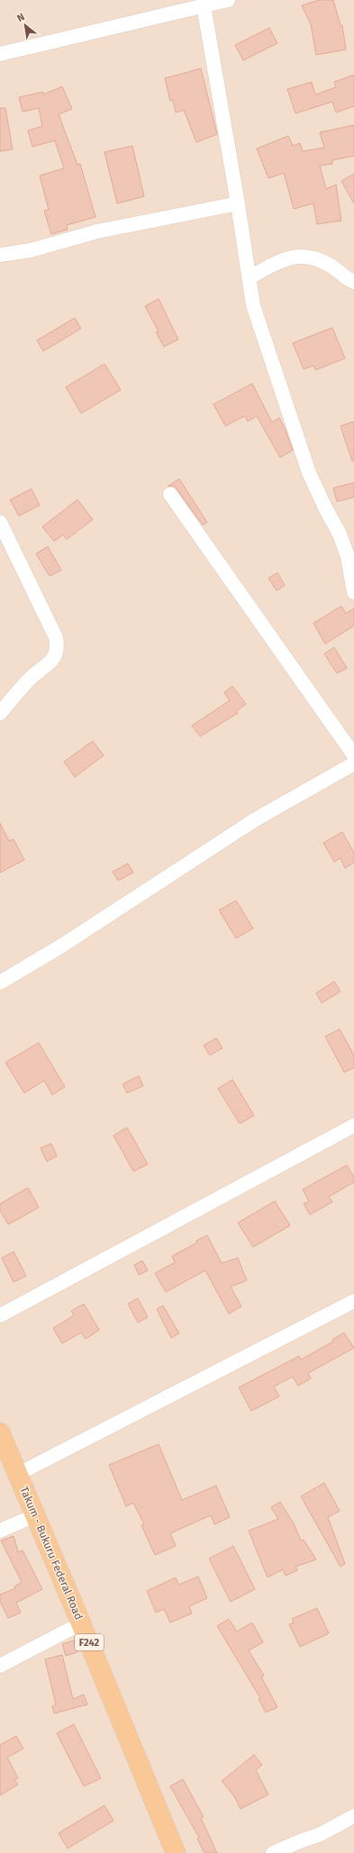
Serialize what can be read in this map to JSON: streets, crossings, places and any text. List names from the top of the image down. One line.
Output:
{"streets":{"main road":["Takum - Bukuru Federal Road","F242"]},"north":"top left"}
